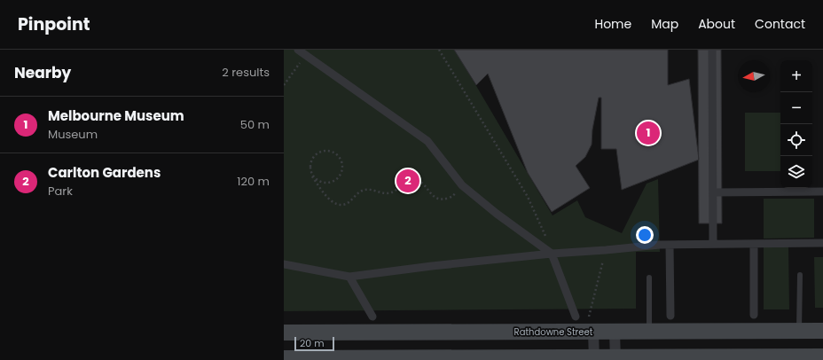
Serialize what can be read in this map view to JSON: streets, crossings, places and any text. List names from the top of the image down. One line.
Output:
{"streets":{"main road":["Rathdowne Street"]},"scale_bar":"20 m","north":"left","page":{"header":"Pinpoint","nav":["Home","Map","About","Contact"],"heading":["Nearby","2 results"],"map_buttons":["+","−"],"list":[{"mark":"1","name":"Melbourne Museum","note":"Museum","value":"50 m"},{"mark":"2","name":"Carlton Gardens","note":"Park","value":"120 m"}],"pins":["1","2"],"scale":"20 m"}}
